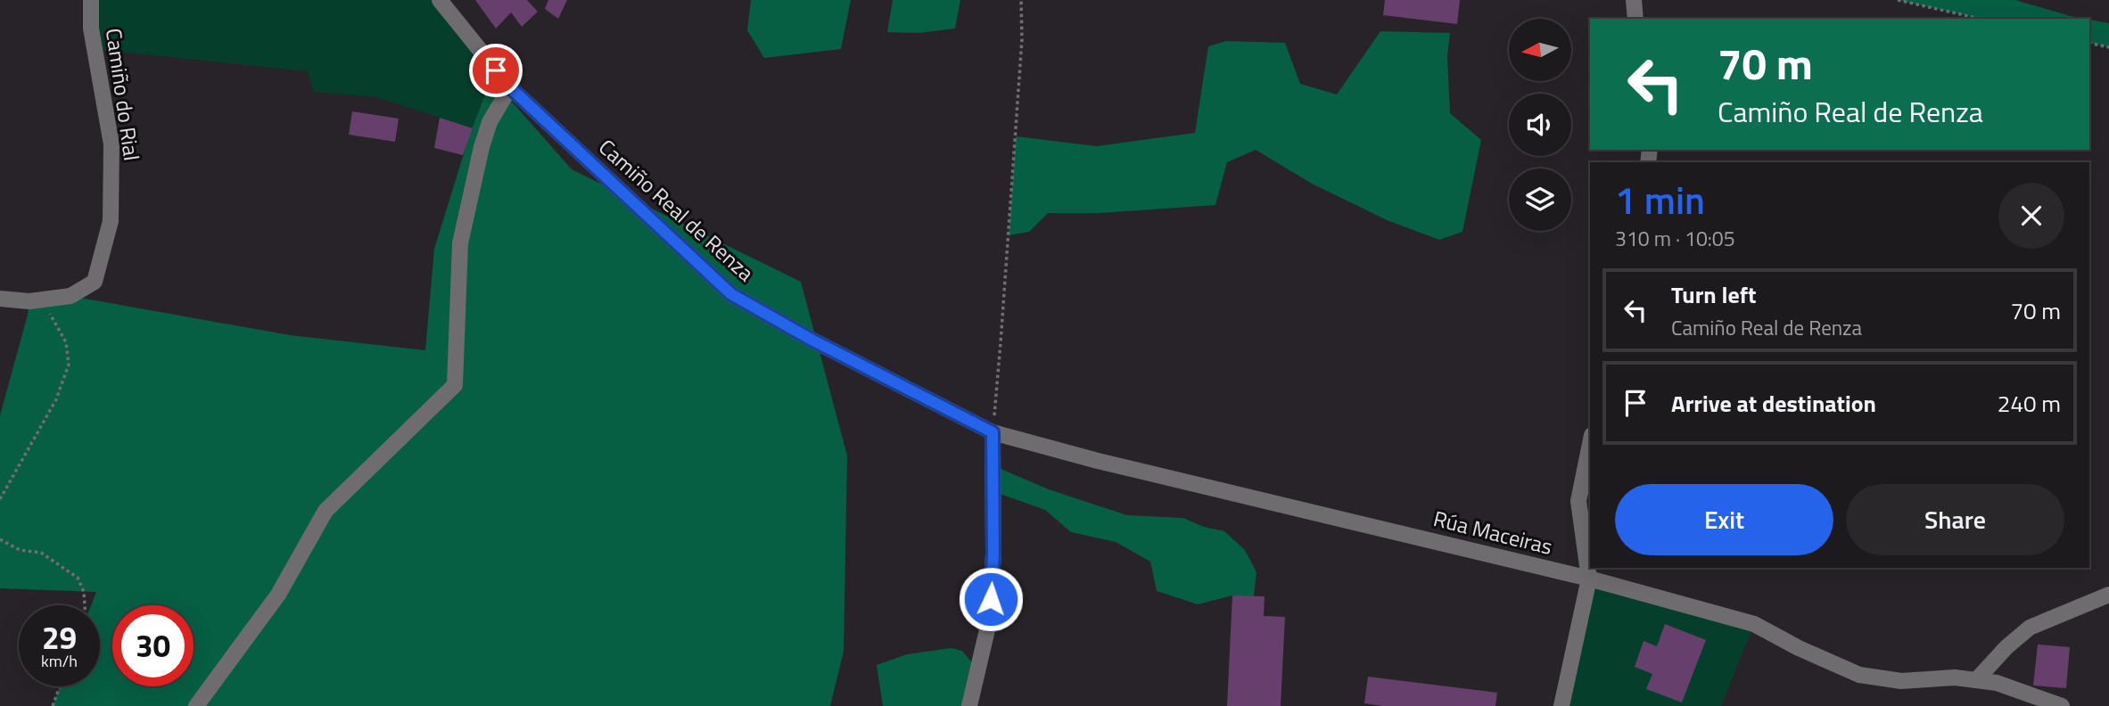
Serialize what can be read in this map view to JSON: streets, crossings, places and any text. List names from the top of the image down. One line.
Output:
{"streets":{"street":["Camiño do Rial","Camiño Real de Renza","Rúa Maceiras"]},"crossings":[["Camiño Real de Renza","Rúa Maceiras"]],"north":"left","page":{"turn":["70 m","Camiño Real de Renza"],"heading":["1 min","310 m · 10:05"],"list":[{"name":"Turn left","note":"Camiño Real de Renza","value":"70 m"},{"name":"Arrive at destination","value":"240 m"}],"buttons":["Exit","Share"],"speed":"29 km/h","limit":"30"}}
